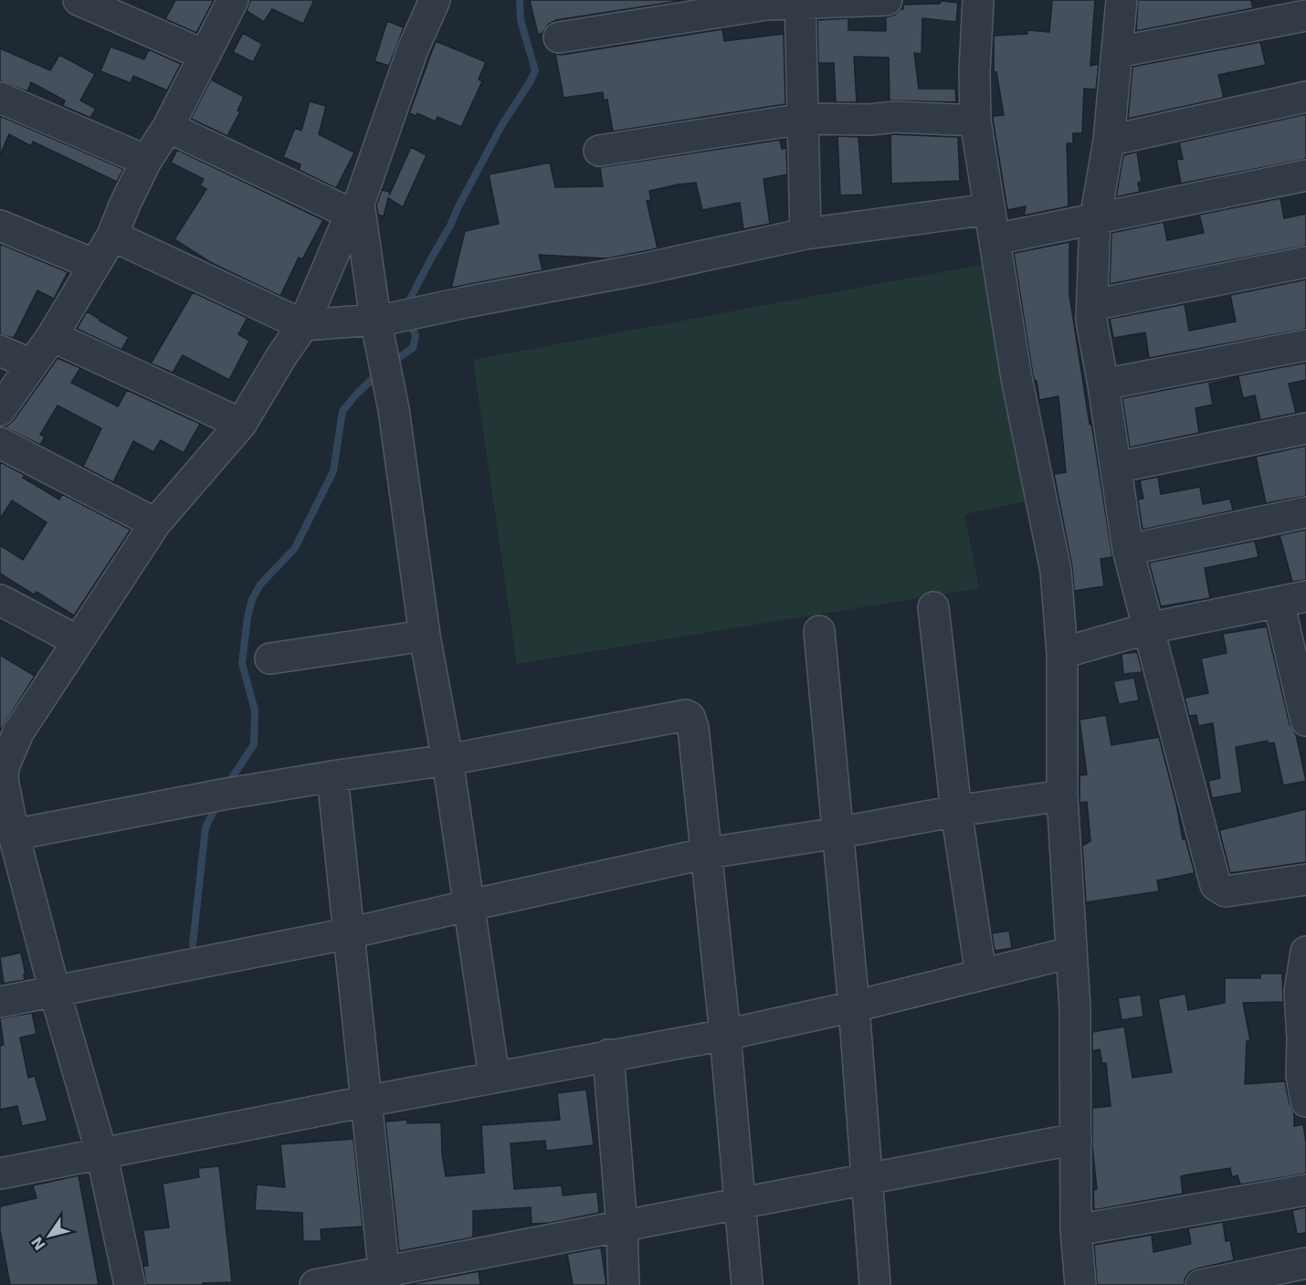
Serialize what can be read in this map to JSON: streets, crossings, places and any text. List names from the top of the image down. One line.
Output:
{"north":"bottom left"}
